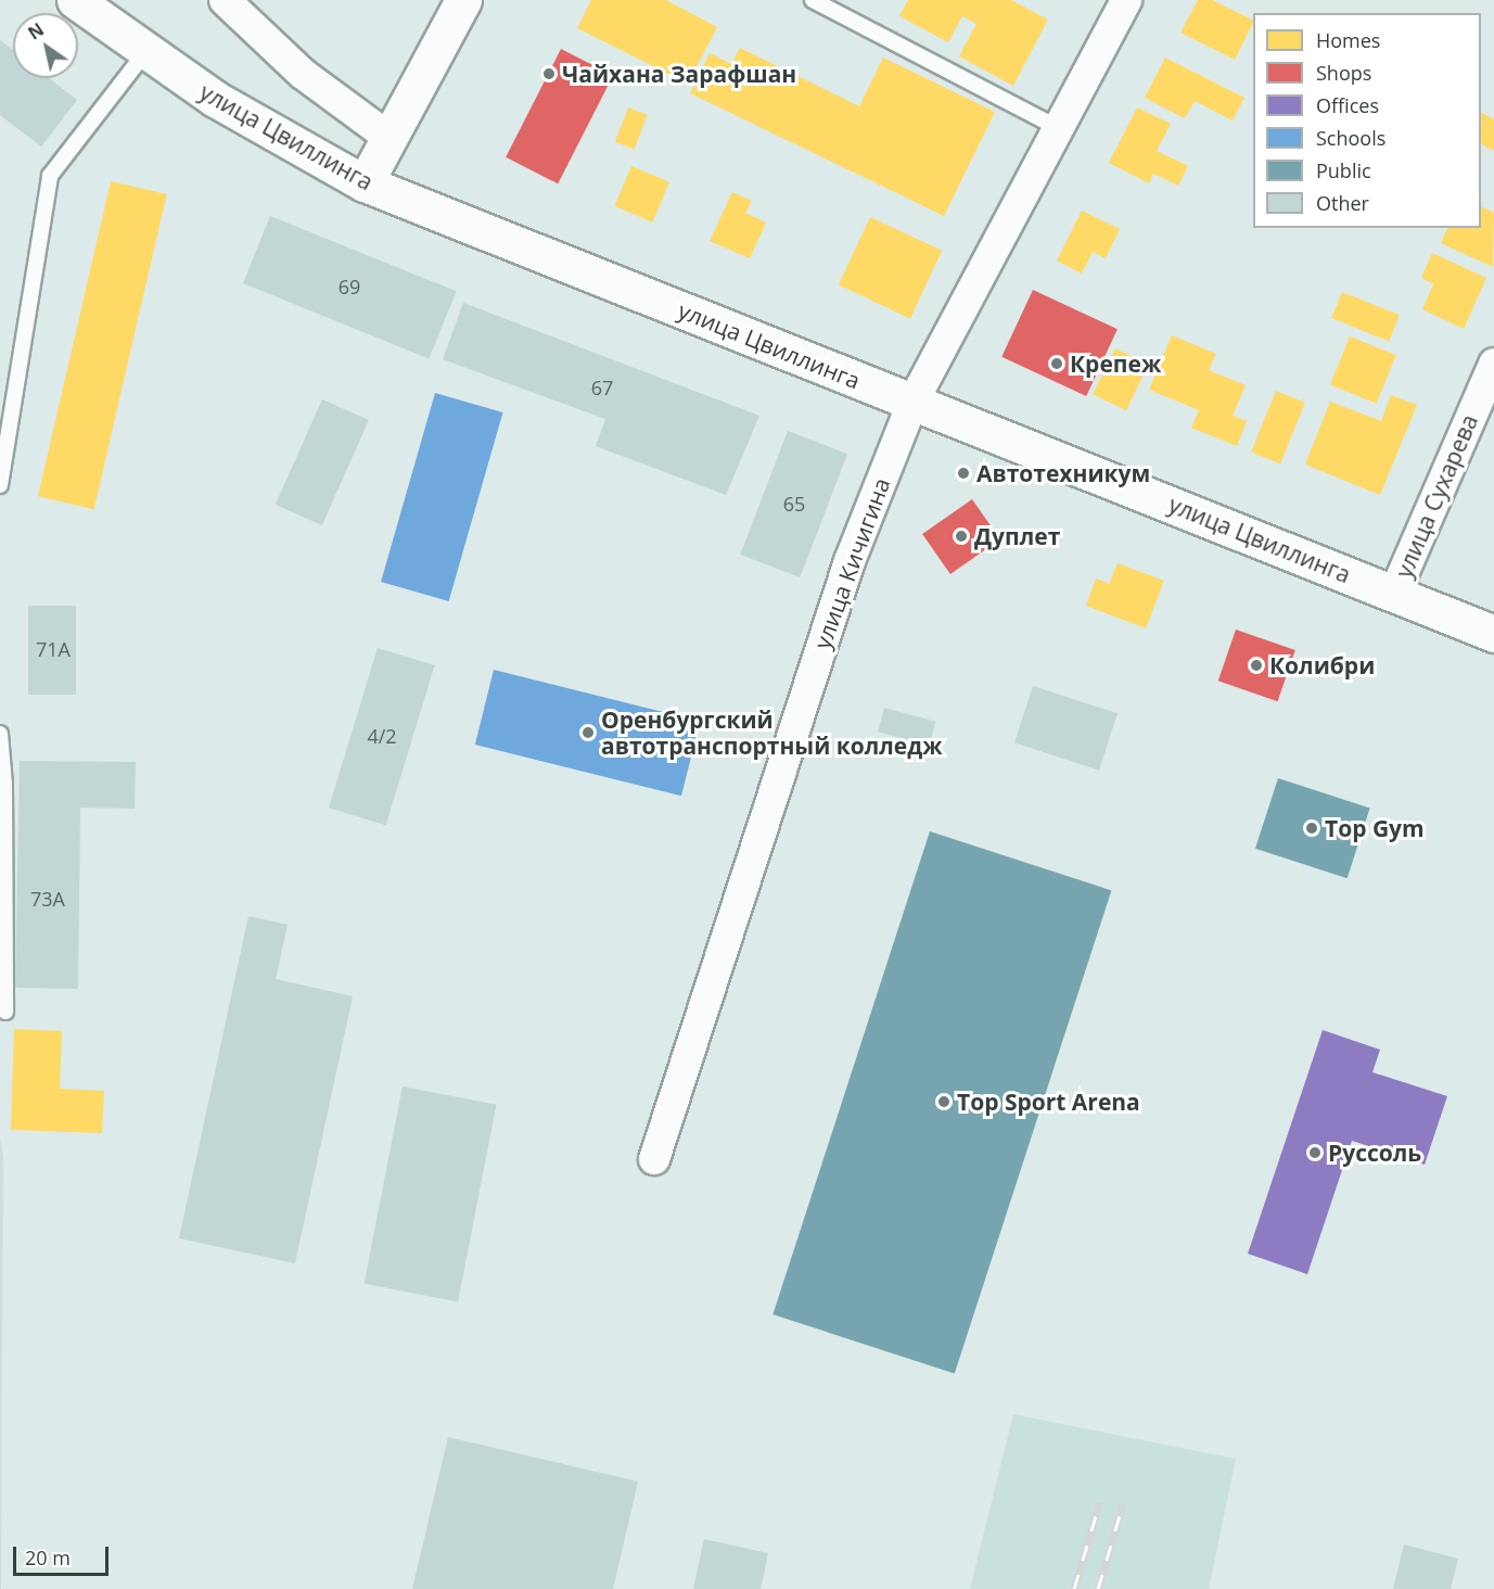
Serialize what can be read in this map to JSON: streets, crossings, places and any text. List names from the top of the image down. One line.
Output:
{"streets":{"main road":["улица Цвиллинга"],"street":["улица Сухарева","улица Кичигина"]},"crossings":[["улица Цвиллинга","улица Сухарева"],["улица Цвиллинга","улица Кичигина"]],"places":["Чайхана Зарафшан","Крепеж","Автотехникум","Дуплет","Колибри","Оренбургский автотранспортный колледж","Top Gym","Top Sport Arena","Руссоль"],"house_numbers":["69","67","65","71А","4/2","73А"],"legend":["Homes","Shops","Offices","Schools","Public","Other"],"scale_bar":"20 m","north":"top left"}
